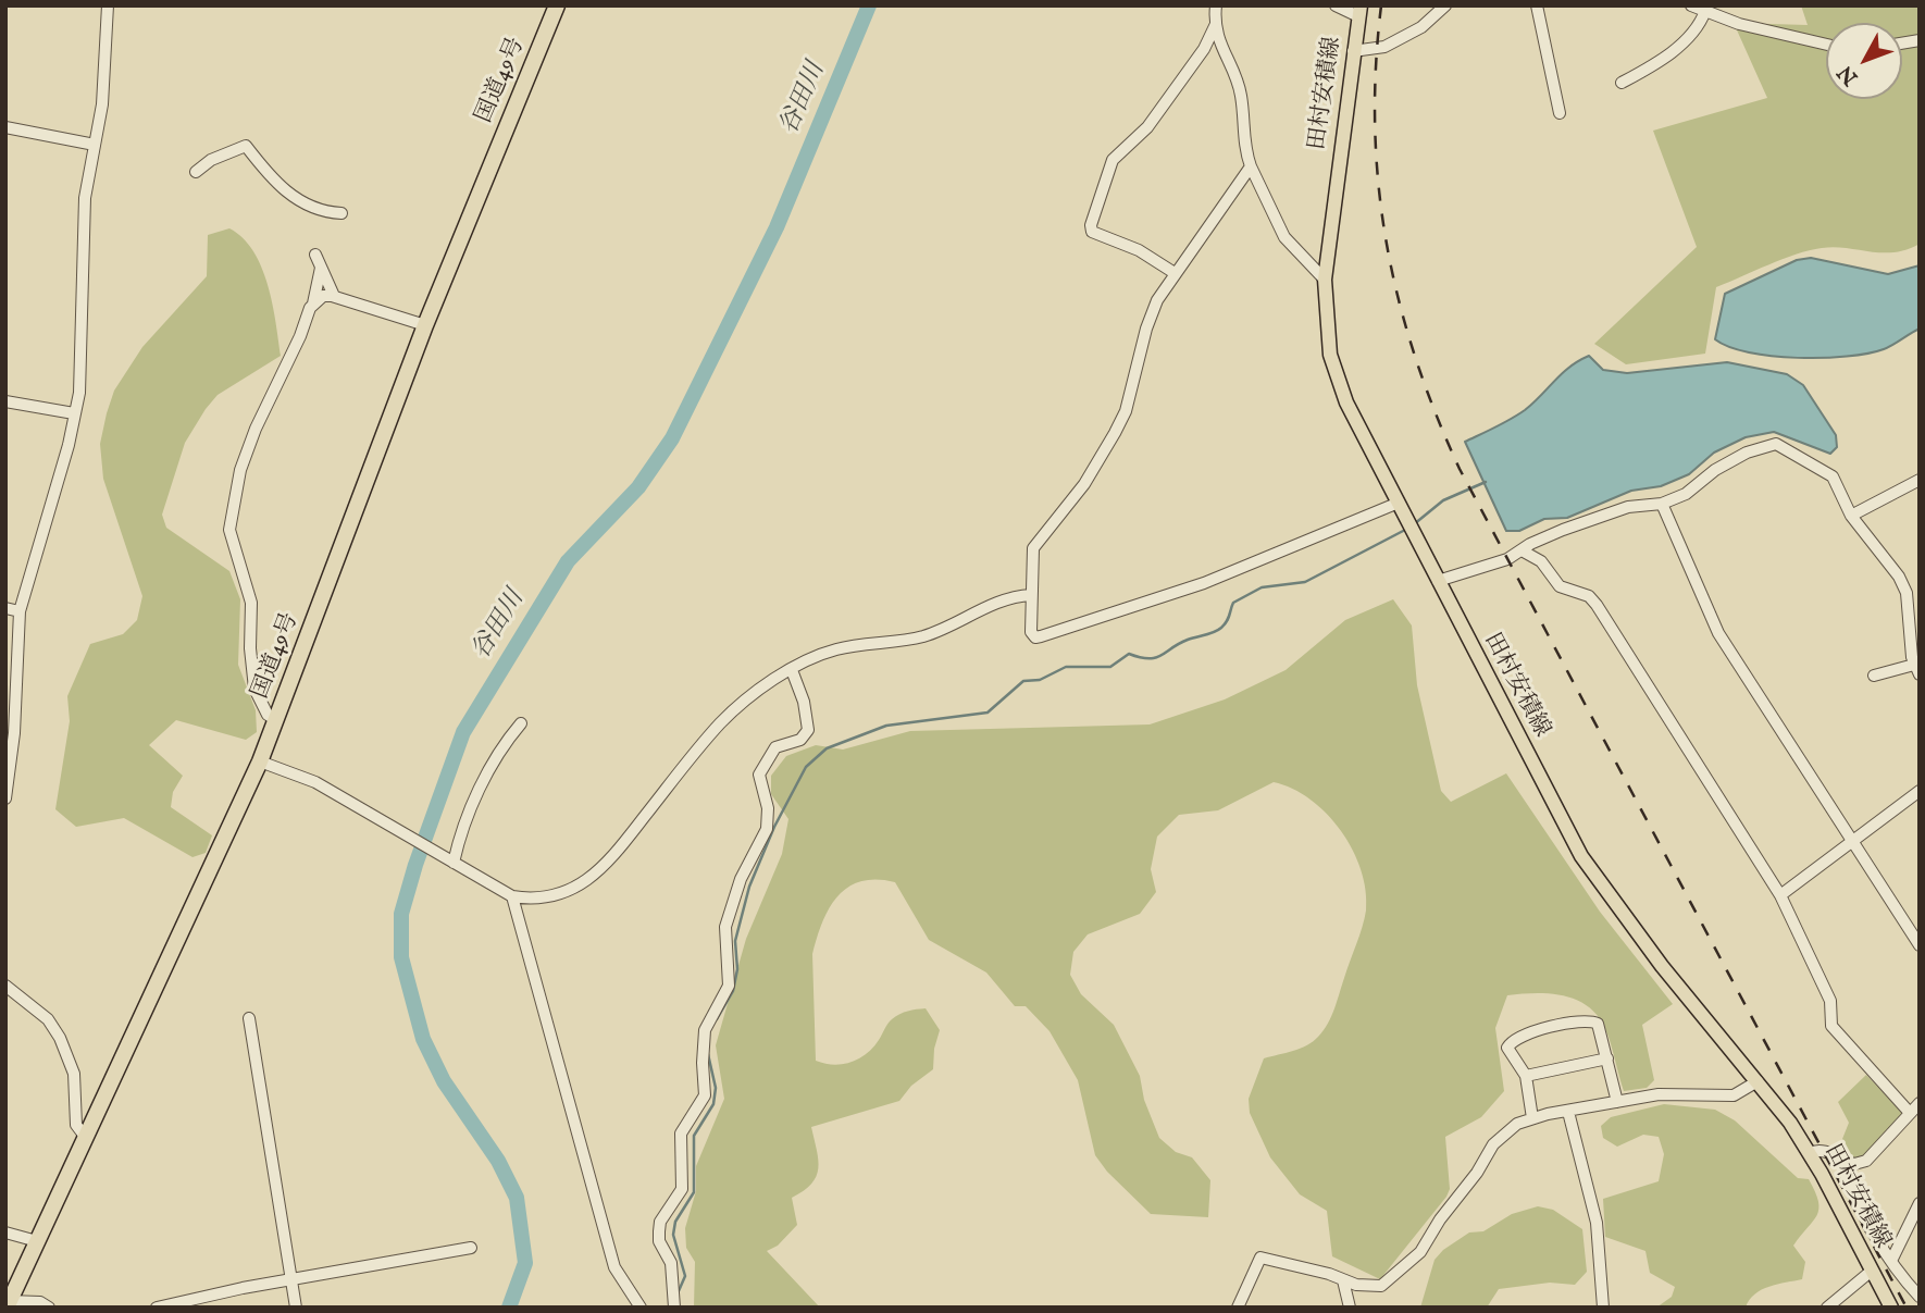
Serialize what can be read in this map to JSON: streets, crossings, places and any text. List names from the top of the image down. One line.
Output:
{"streets":{"highway":["国道49号"],"main road":["田村安積線"]},"water":["谷田川"],"north":"bottom left"}
